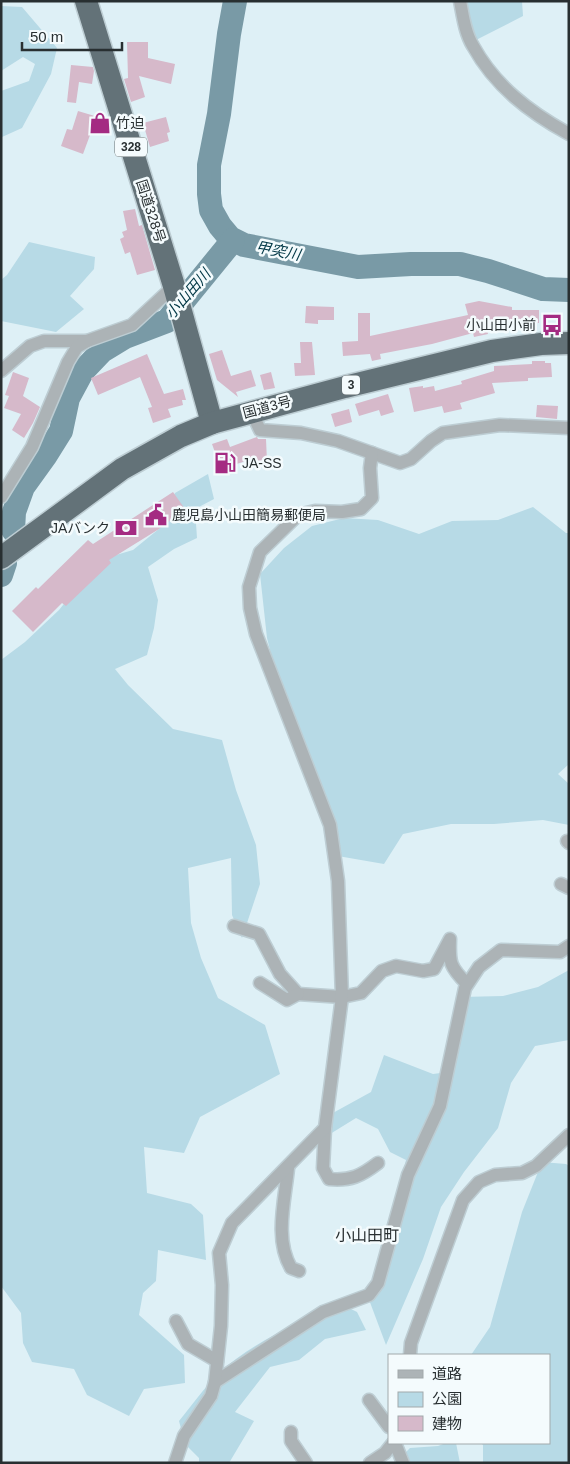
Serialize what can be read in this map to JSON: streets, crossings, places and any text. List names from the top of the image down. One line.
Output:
{"streets":{"highway":["328","国道328号","3","国道3号"]},"crossings":[["国道328号","国道3号"]],"districts":["小山田町"],"water":["甲突川","小山田川"],"places":{"shop":["竹迫"],"bus stop":["小山田小前"],"fuel station":["JA-SS"],"public building":["鹿児島小山田簡易郵便局"],"bank":["JAバンク"]},"legend":["道路","公園","建物"],"scale_bar":"50 m"}
